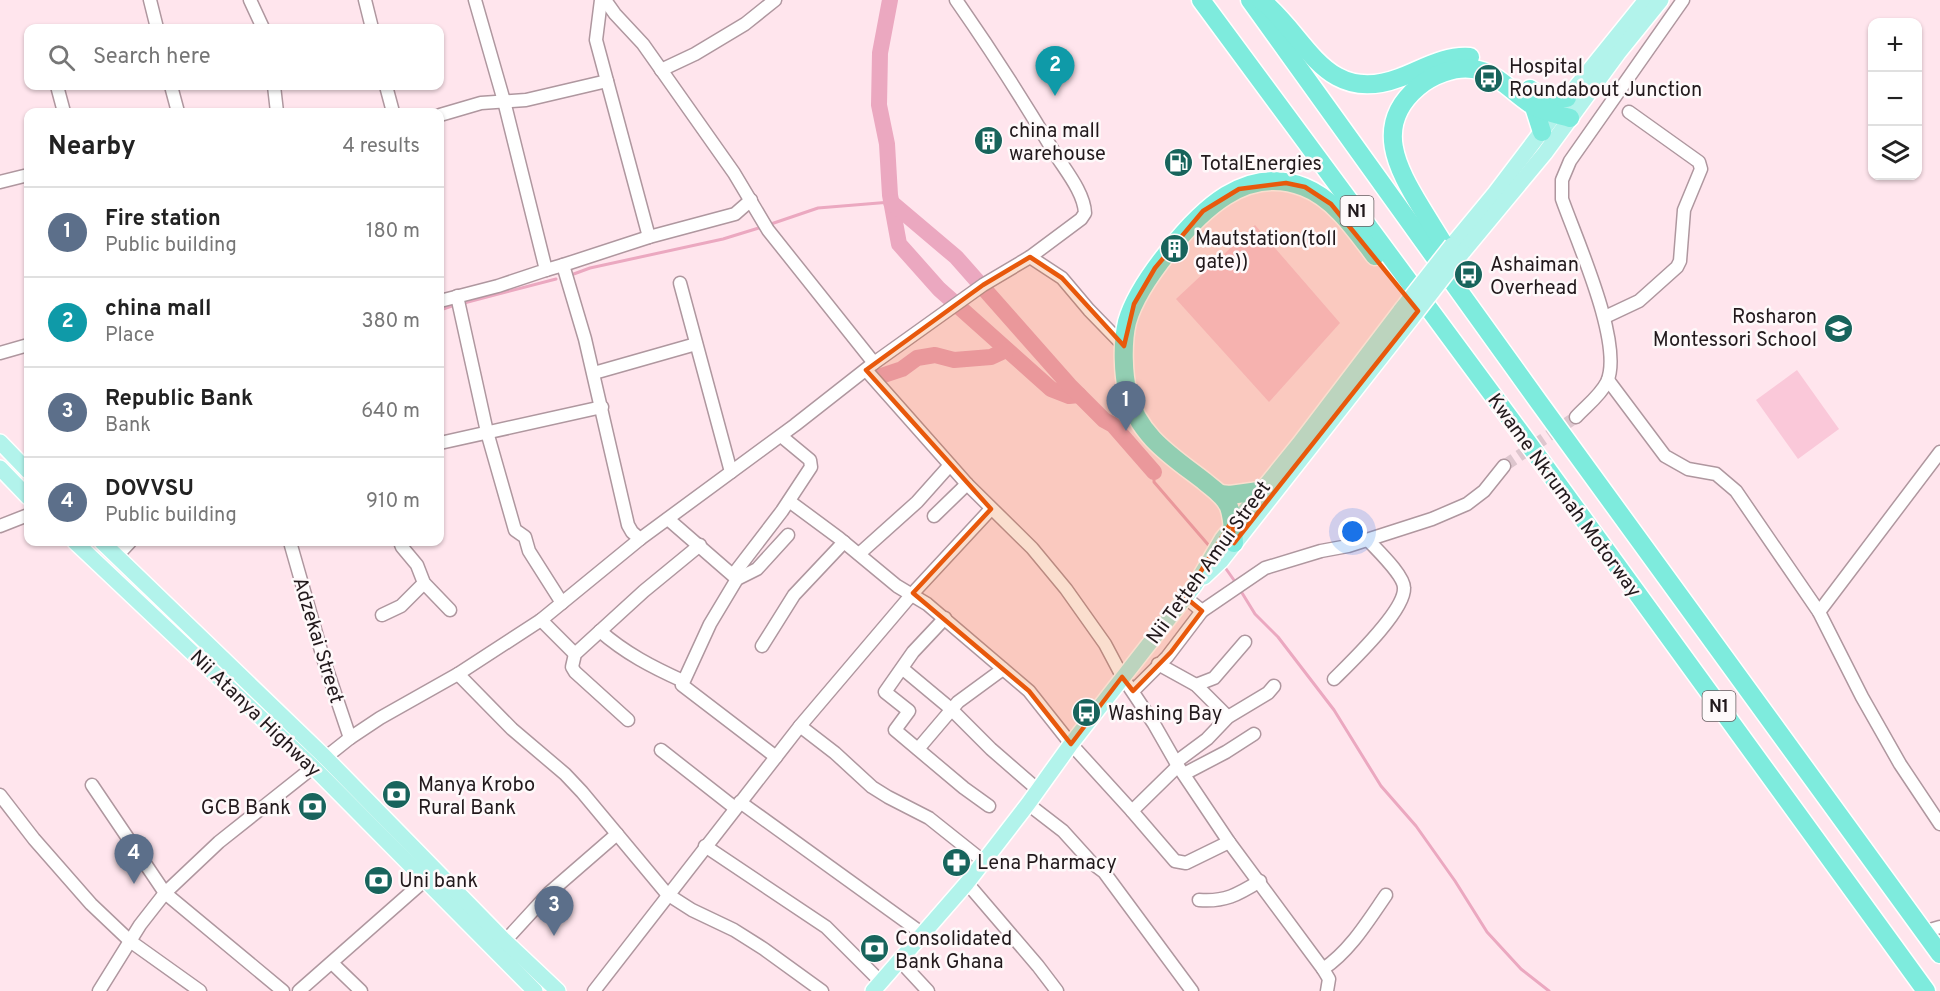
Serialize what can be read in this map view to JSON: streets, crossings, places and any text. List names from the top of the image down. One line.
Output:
{"streets":{"highway":["N1","Kwame Nkrumah Motorway"],"main road":["Nii Tetteh Amui Street","Nii Atanya Highway"],"street":["Adzekai Street"]},"places":{"bus stop":["Hospital Roundabout Junction","Ashaiman Overhead","Washing Bay"],"building":["china mall warehouse","Mautstation(toll gate))"],"fuel station":["TotalEnergies"],"school or university":["Rosharon Montessori School"],"bank":["Manya Krobo Rural Bank","GCB Bank","Uni bank","Consolidated Bank Ghana"],"pharmacy":["Lena Pharmacy"]},"page":{"map_buttons":["+","−"],"search":"Search here","pins":["2","1","4","3"],"heading":["Nearby","4 results"],"list":[{"mark":"1","name":"Fire station","note":"Public building","value":"180 m"},{"mark":"2","name":"china mall","note":"Place","value":"380 m"},{"mark":"3","name":"Republic Bank","note":"Bank","value":"640 m"},{"mark":"4","name":"DOVVSU","note":"Public building","value":"910 m"}]}}
